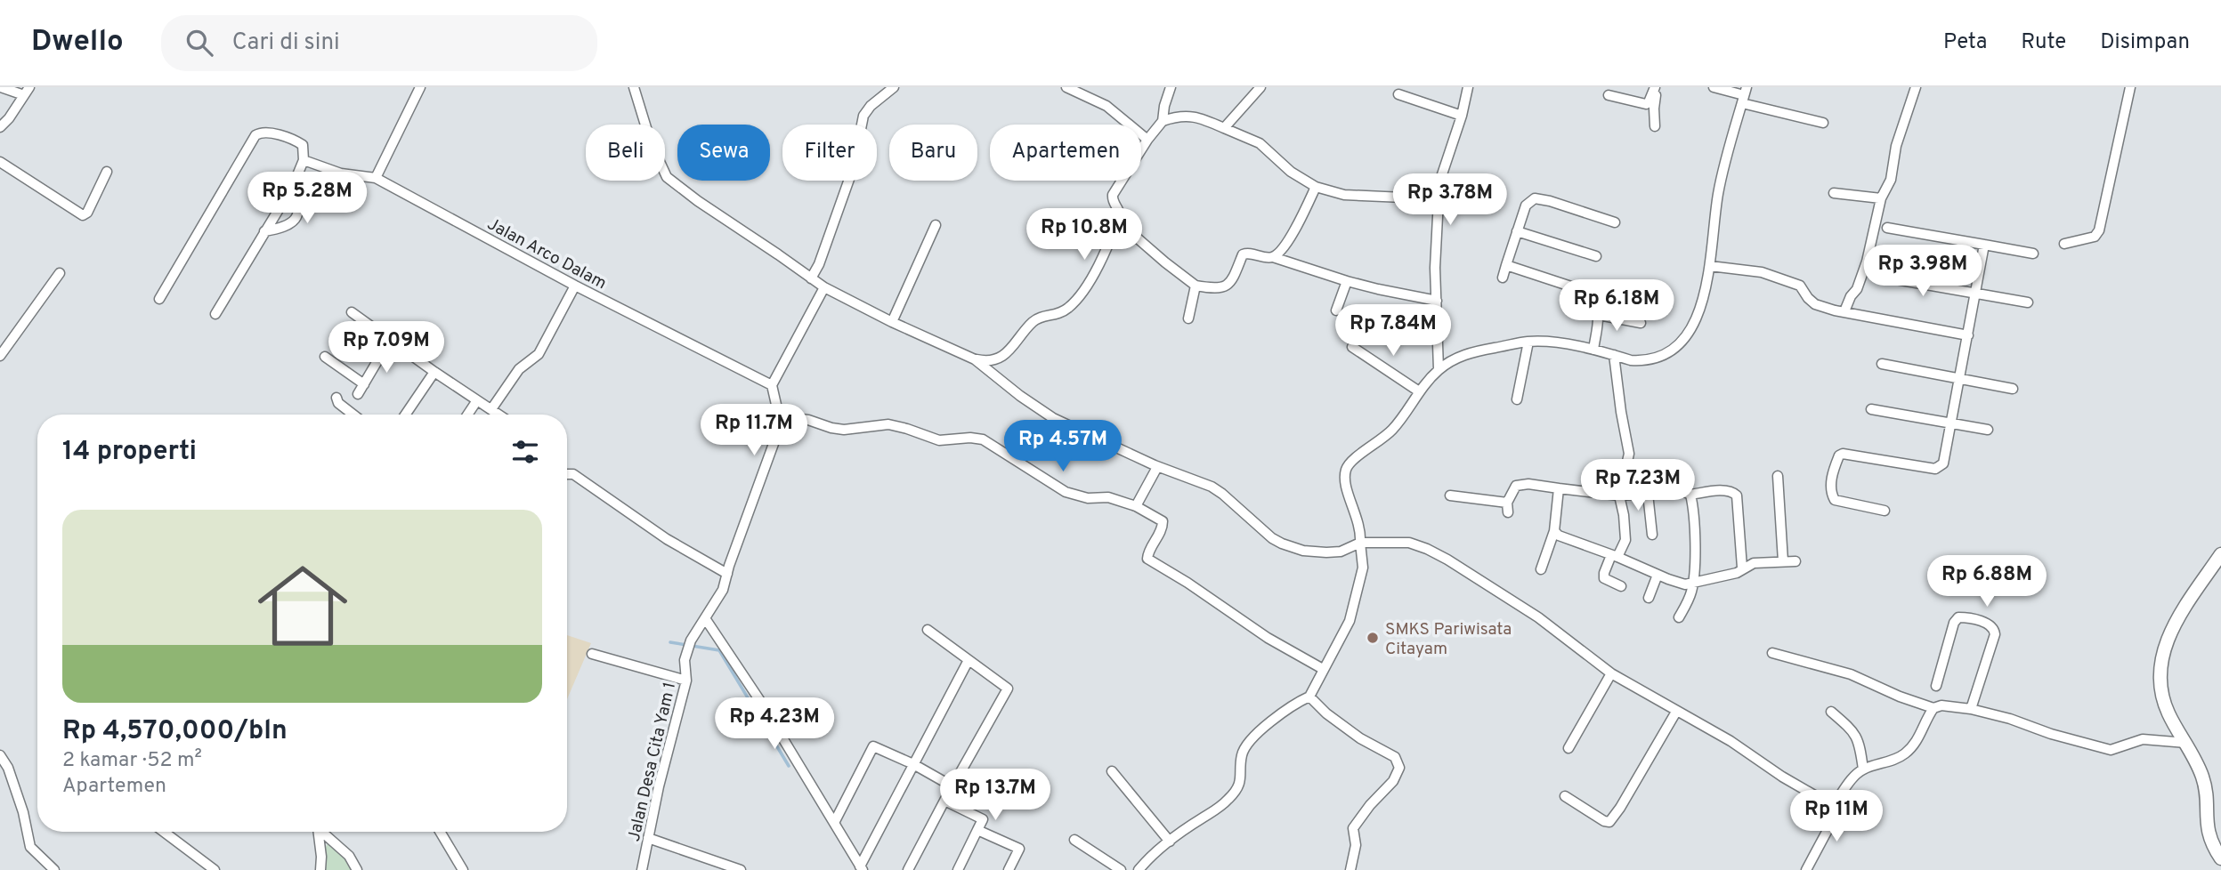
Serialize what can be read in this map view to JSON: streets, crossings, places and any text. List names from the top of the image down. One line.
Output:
{"streets":{"street":["Jalan Arco Dalam","Jalan Desa Cita Yam 1"]},"places":["SMKS Pariwisata Citayam"],"page":{"header":"Dwello","search":"Cari di sini","nav":["Peta","Rute","Disimpan"],"chip":["Beli","Sewa","Filter","Baru","Apartemen"],"price":["Rp 5.28M","Rp 3.78M","Rp 10.8M","Rp 3.98M","Rp 6.18M","Rp 7.84M","Rp 7.09M","Rp 11.7M","Rp 4.57M","Rp 7.23M","Rp 6.88M","Rp 4.23M","Rp 13.7M","Rp 11M"],"heading":"14 properti","list":[{"name":"Rp 4,570,000/bln","note":"2 kamar · 52 m² · Apartemen"}]}}
